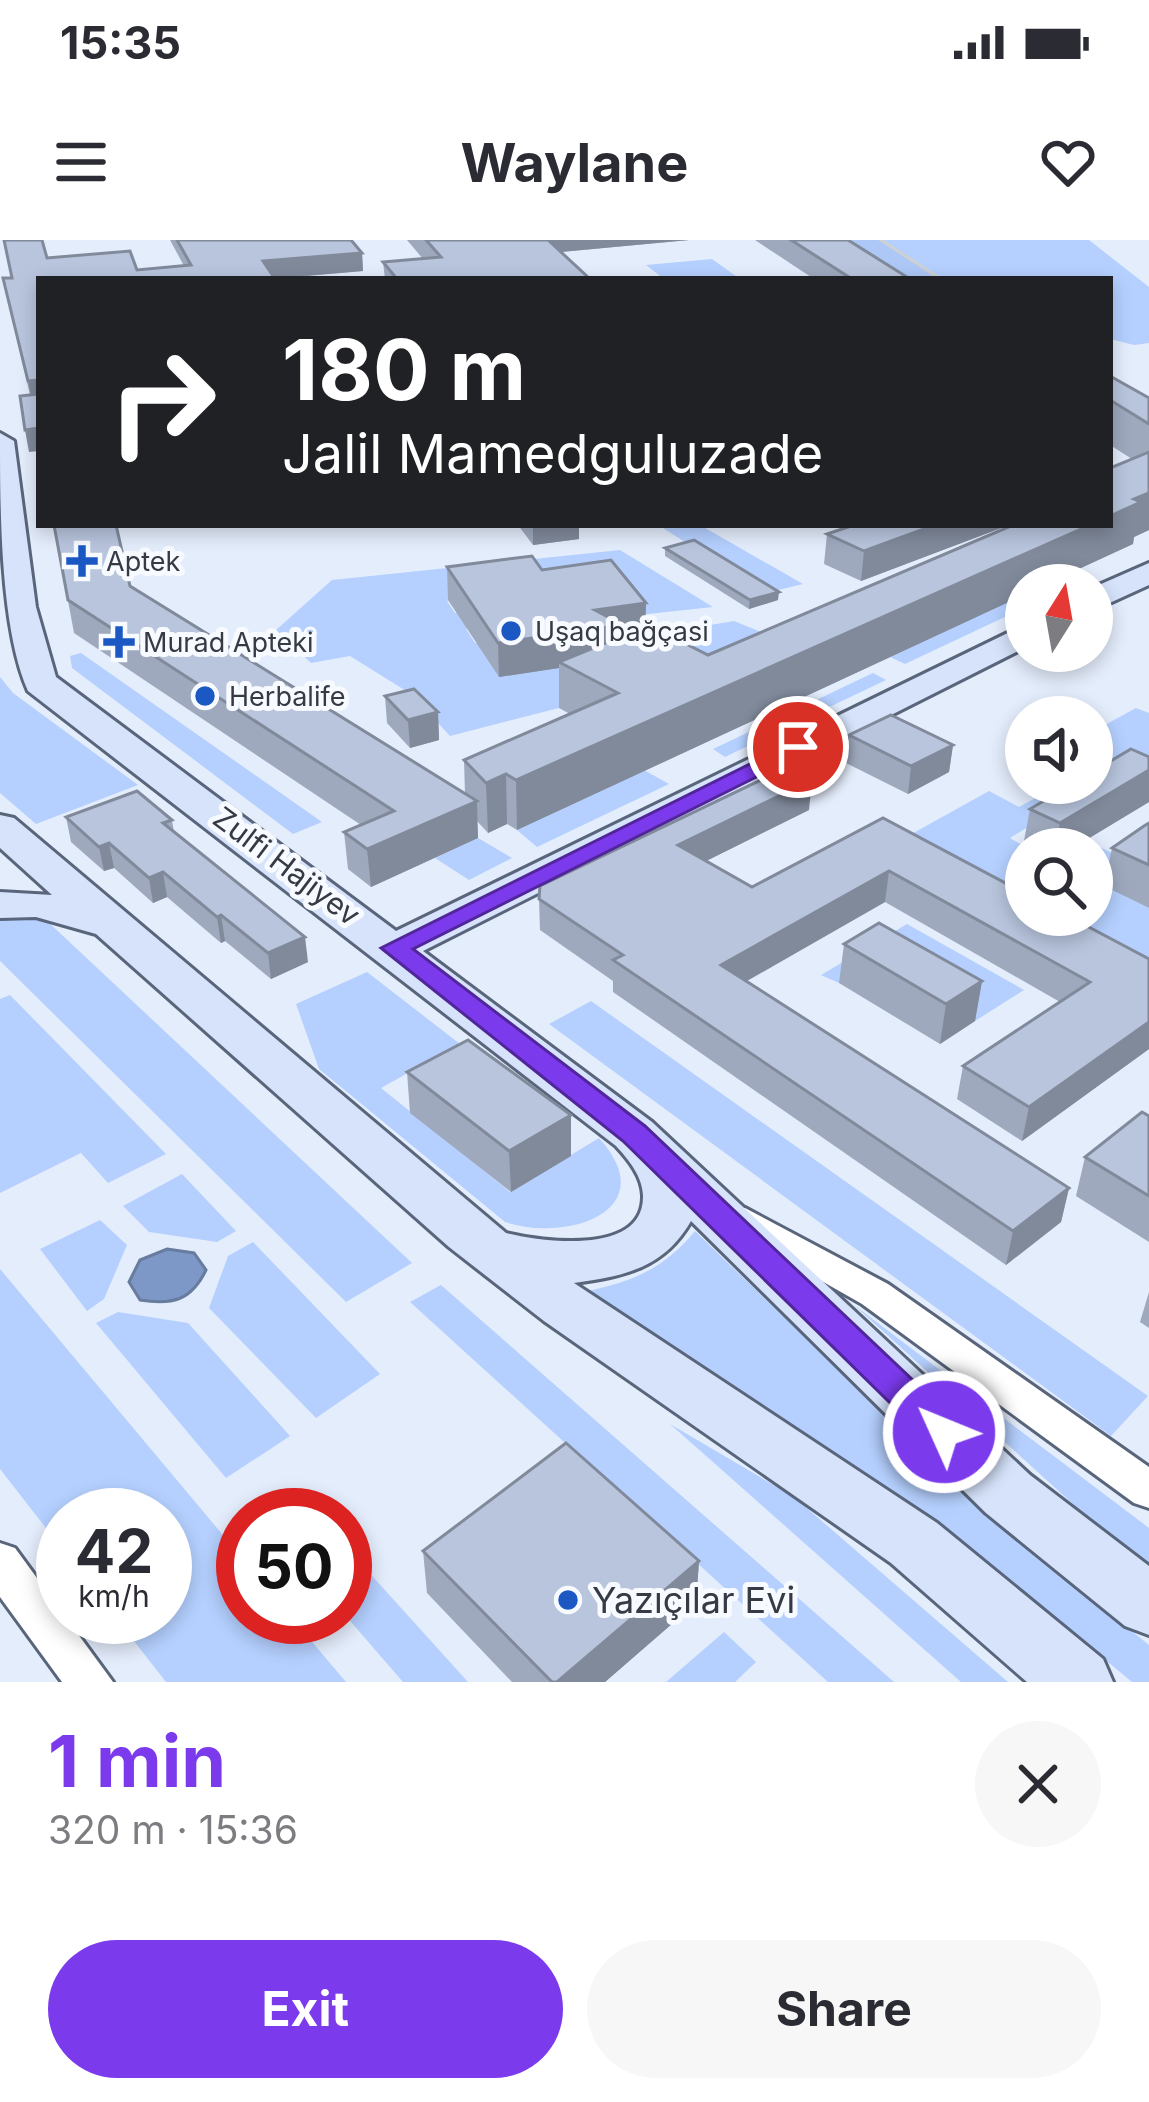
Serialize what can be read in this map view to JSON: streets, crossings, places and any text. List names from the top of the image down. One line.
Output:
{"streets":{"main road":["Zulfi Hajiyev"]},"places":{"health":["Aptek","Murad Apteki"],"other":["Uşaq bağçasi","Herbalife","Yazıçılar Evi"]},"north":"top","page":{"status":"15:35","header":"Waylane","turn":["180 m","Jalil Mamedguluzade"],"speed":"42 km/h","limit":"50","heading":["1 min","320 m · 15:36"],"buttons":["Exit","Share"]}}
